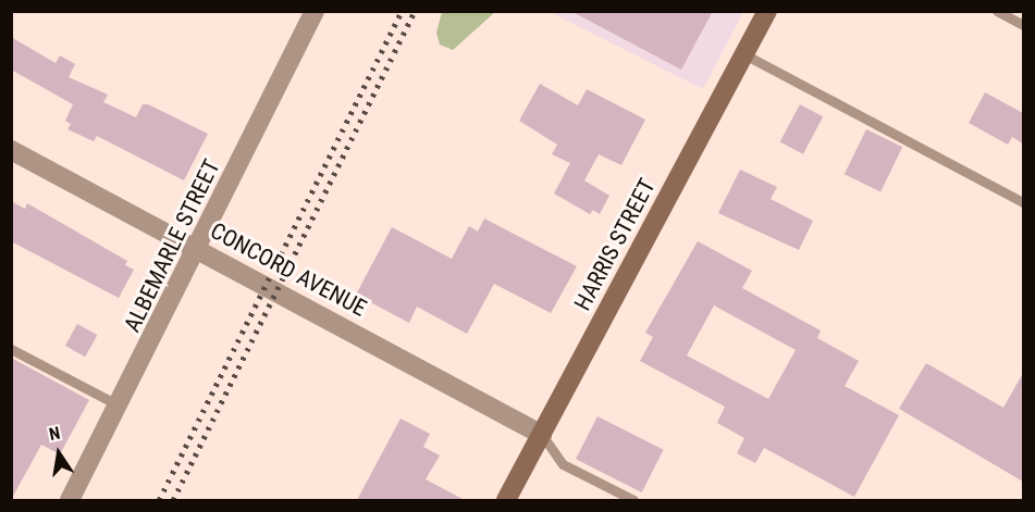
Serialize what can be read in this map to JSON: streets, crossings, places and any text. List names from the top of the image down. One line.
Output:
{"streets":{"street":["HARRIS STREET","ALBEMARLE STREET","CONCORD AVENUE"]},"crossings":[["HARRIS STREET","CONCORD AVENUE"],["ALBEMARLE STREET","CONCORD AVENUE"]],"north":"top"}
